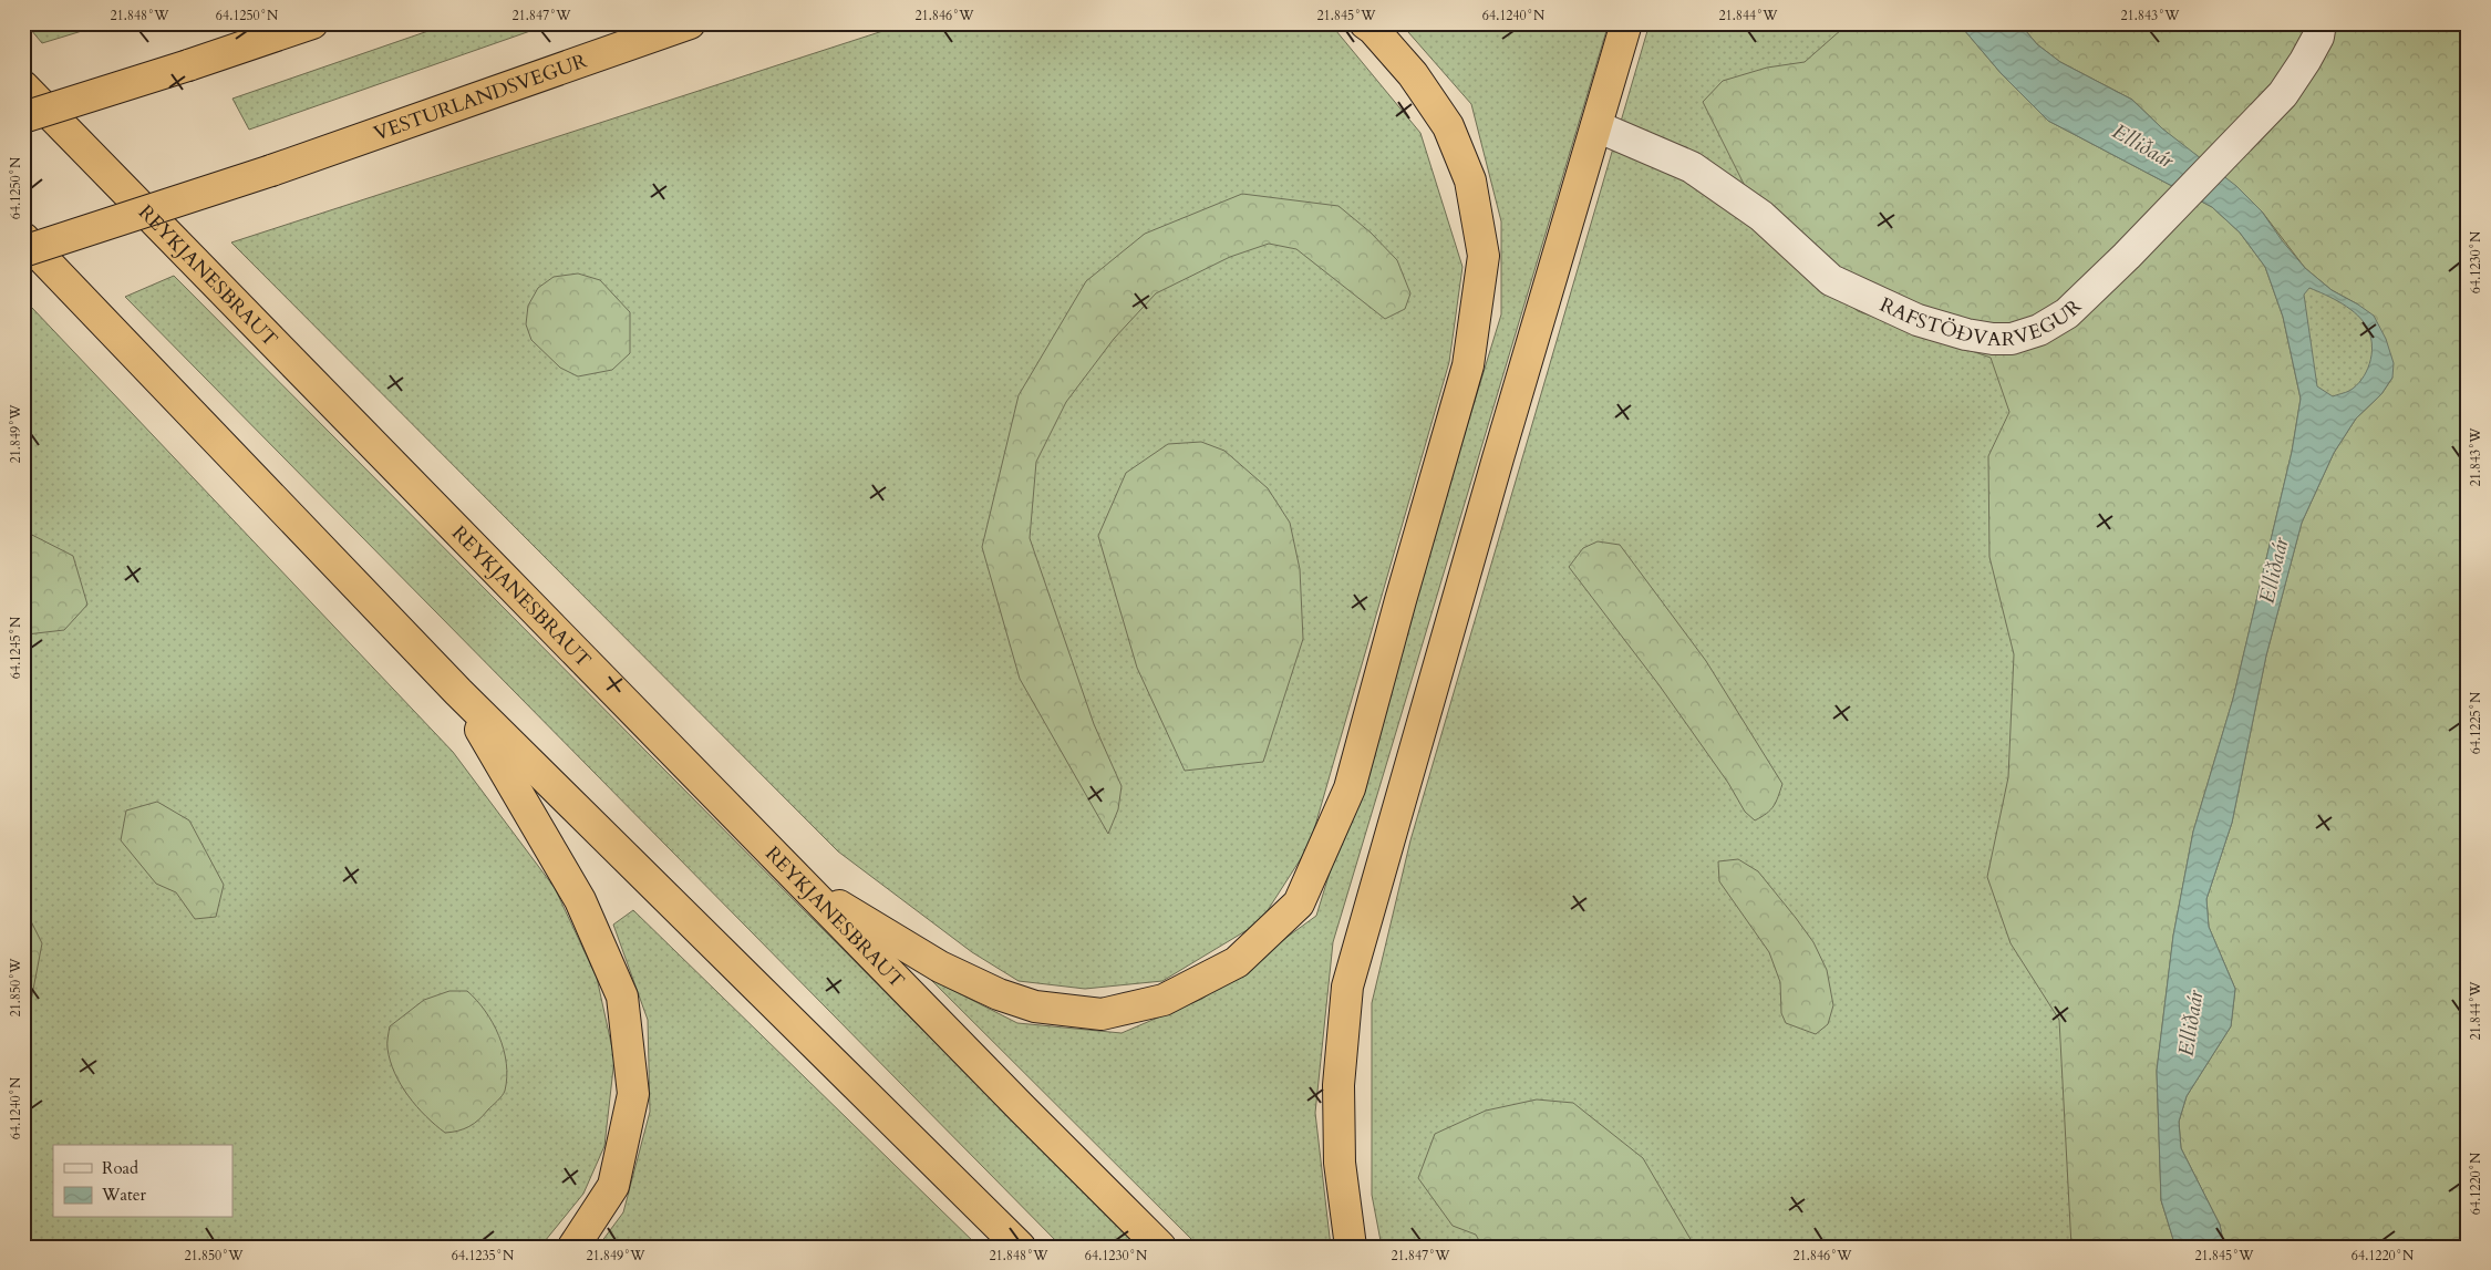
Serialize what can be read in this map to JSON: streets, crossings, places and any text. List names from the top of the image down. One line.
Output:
{"streets":{"highway":["VESTURLANDSVEGUR","REYKJANESBRAUT"],"lane":["RAFSTÖÐVARVEGUR"]},"water":["Elliðaár"],"legend":["Road","Water"],"coordinates":["21.848°W","64.1250°N","21.847°W","21.846°W","21.845°W","64.1240°N","21.844°W","21.843°W","64.1230°N","21.849°W","64.1245°N","64.1225°N","21.850°W","64.1220°N","64.1235°N"]}
